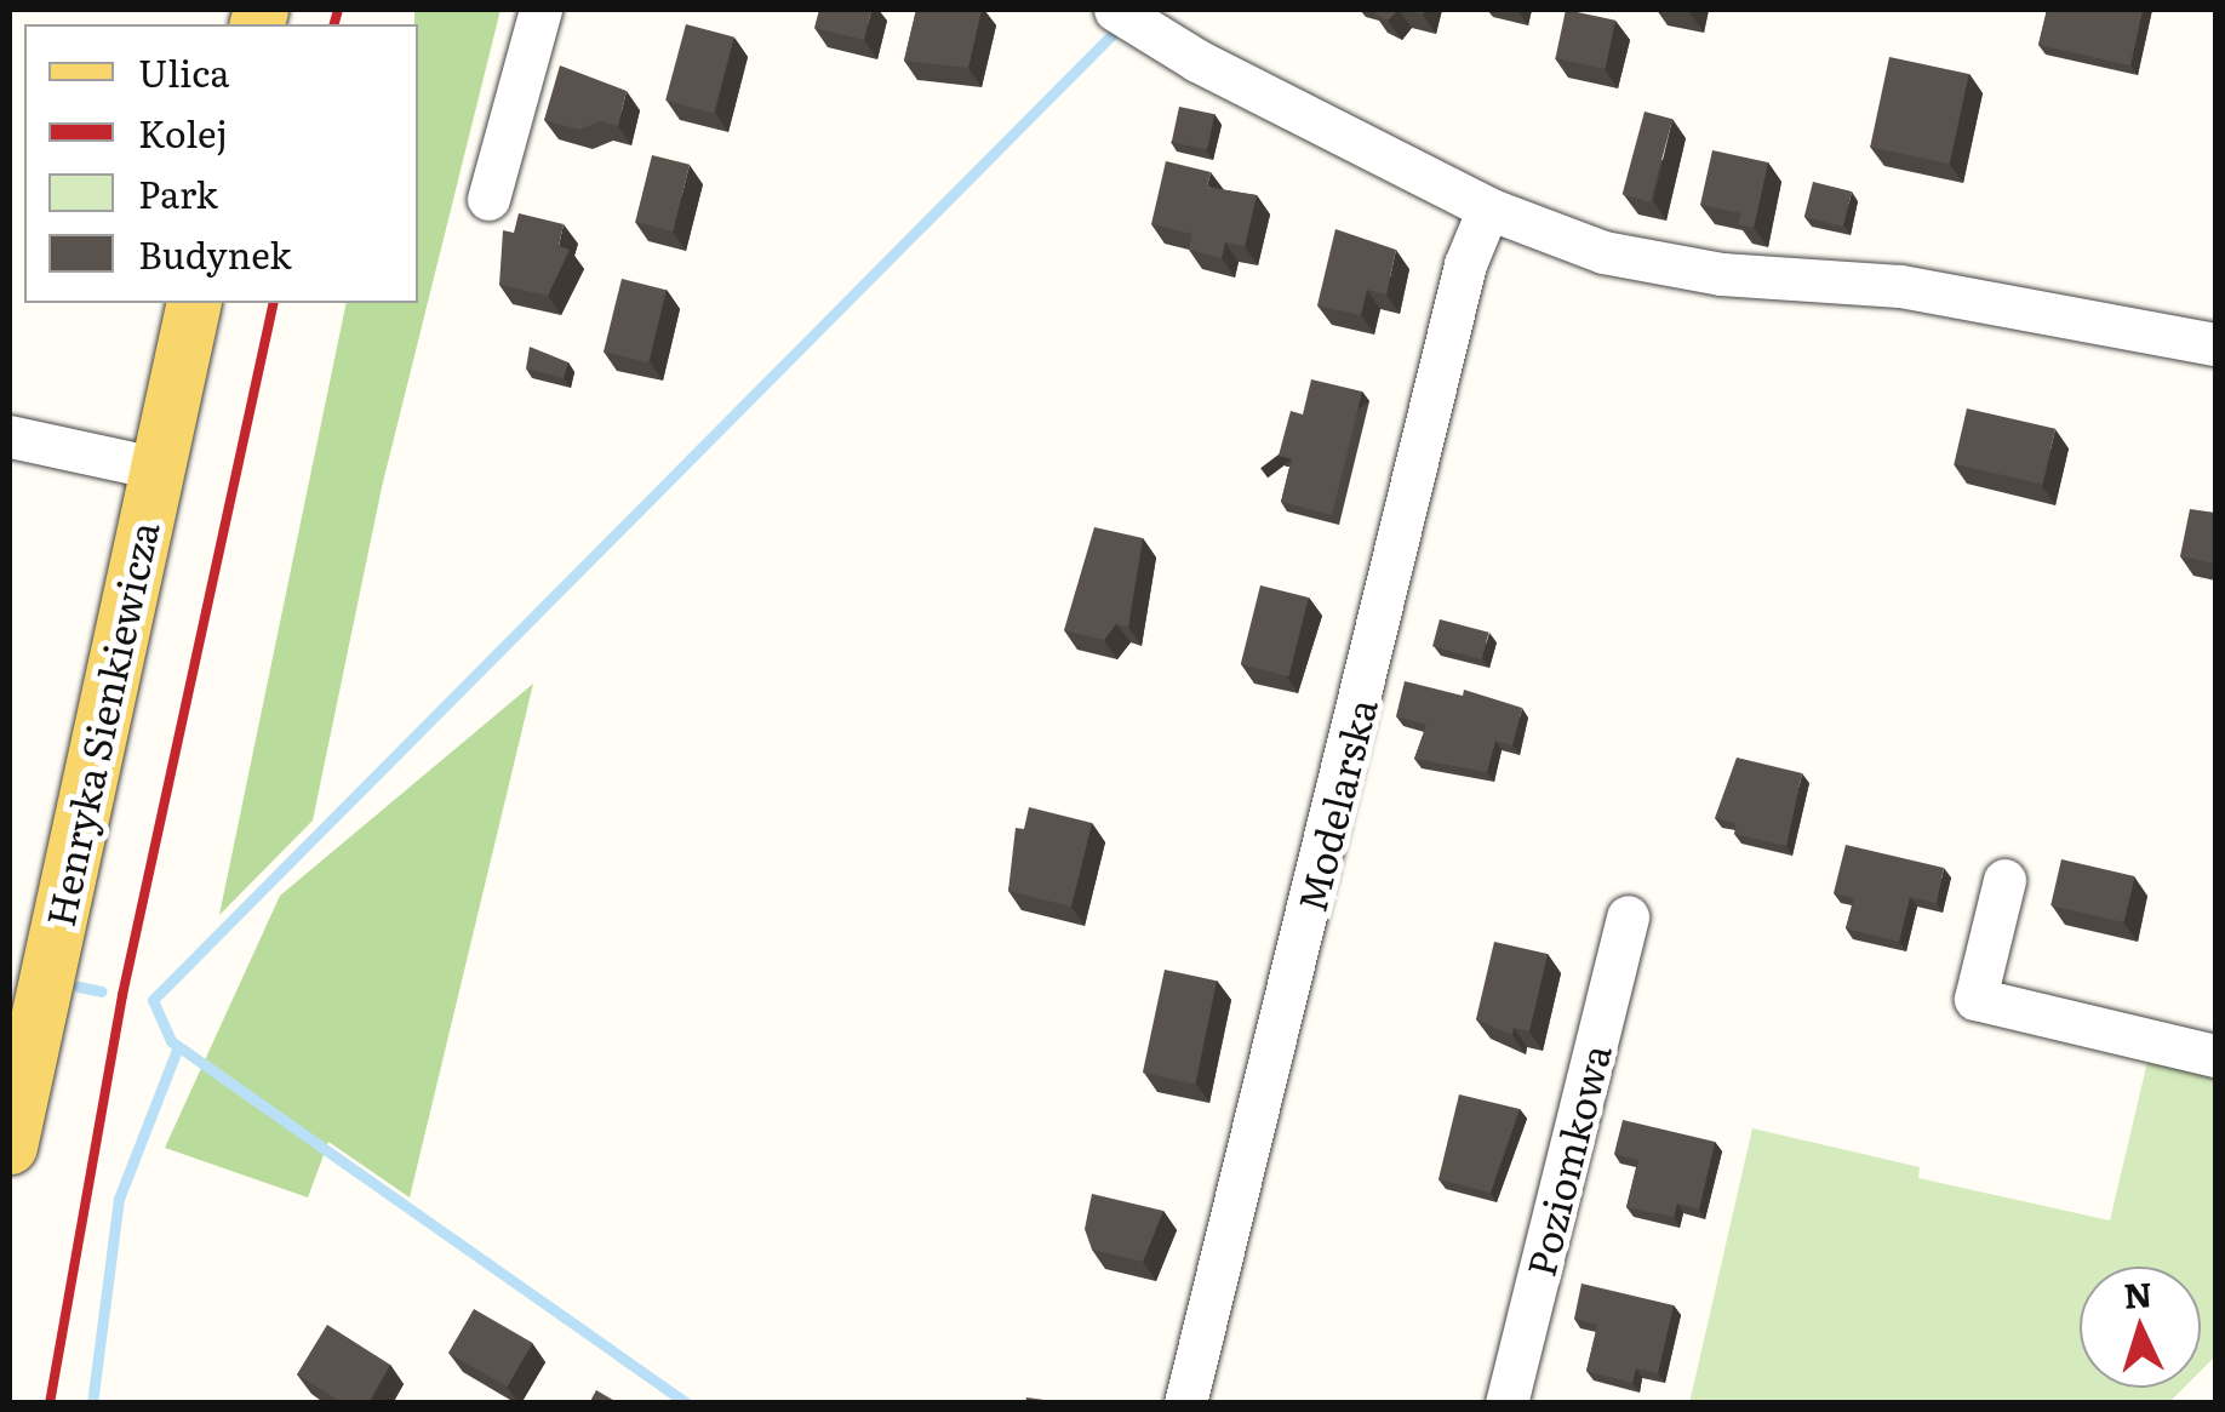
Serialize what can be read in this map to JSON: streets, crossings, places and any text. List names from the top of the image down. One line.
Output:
{"streets":{"main road":["Henryka Sienkiewicza"],"street":["Modelarska","Poziomkowa"]},"legend":["Ulica","Kolej","Park","Budynek"],"north":"top"}
